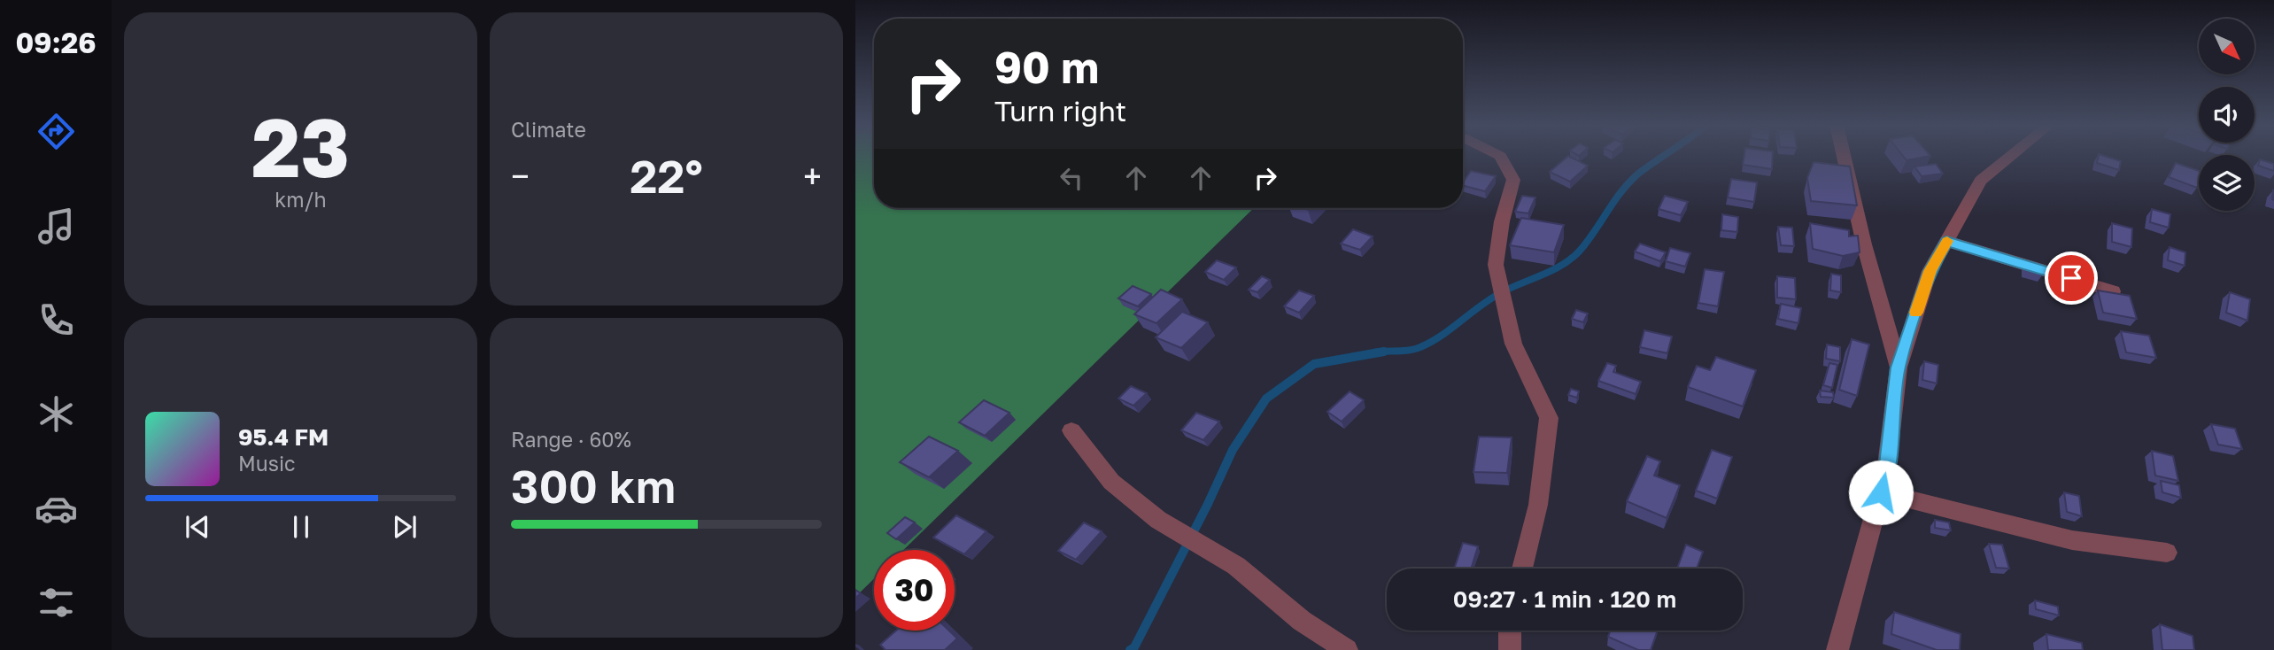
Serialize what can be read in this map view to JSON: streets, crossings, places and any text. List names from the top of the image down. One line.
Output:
{"north":"bottom right","page":{"tabs":"09:26","tile":[["23","km/h"],"Climate",["Range · 60%","300 km"]],"turn":["90 m","Turn right"],"heat":["−","22°","+"],"song":["95.4 FM","Music"],"limit":"30","trip":"09:27 · 1 min · 120 m"}}
